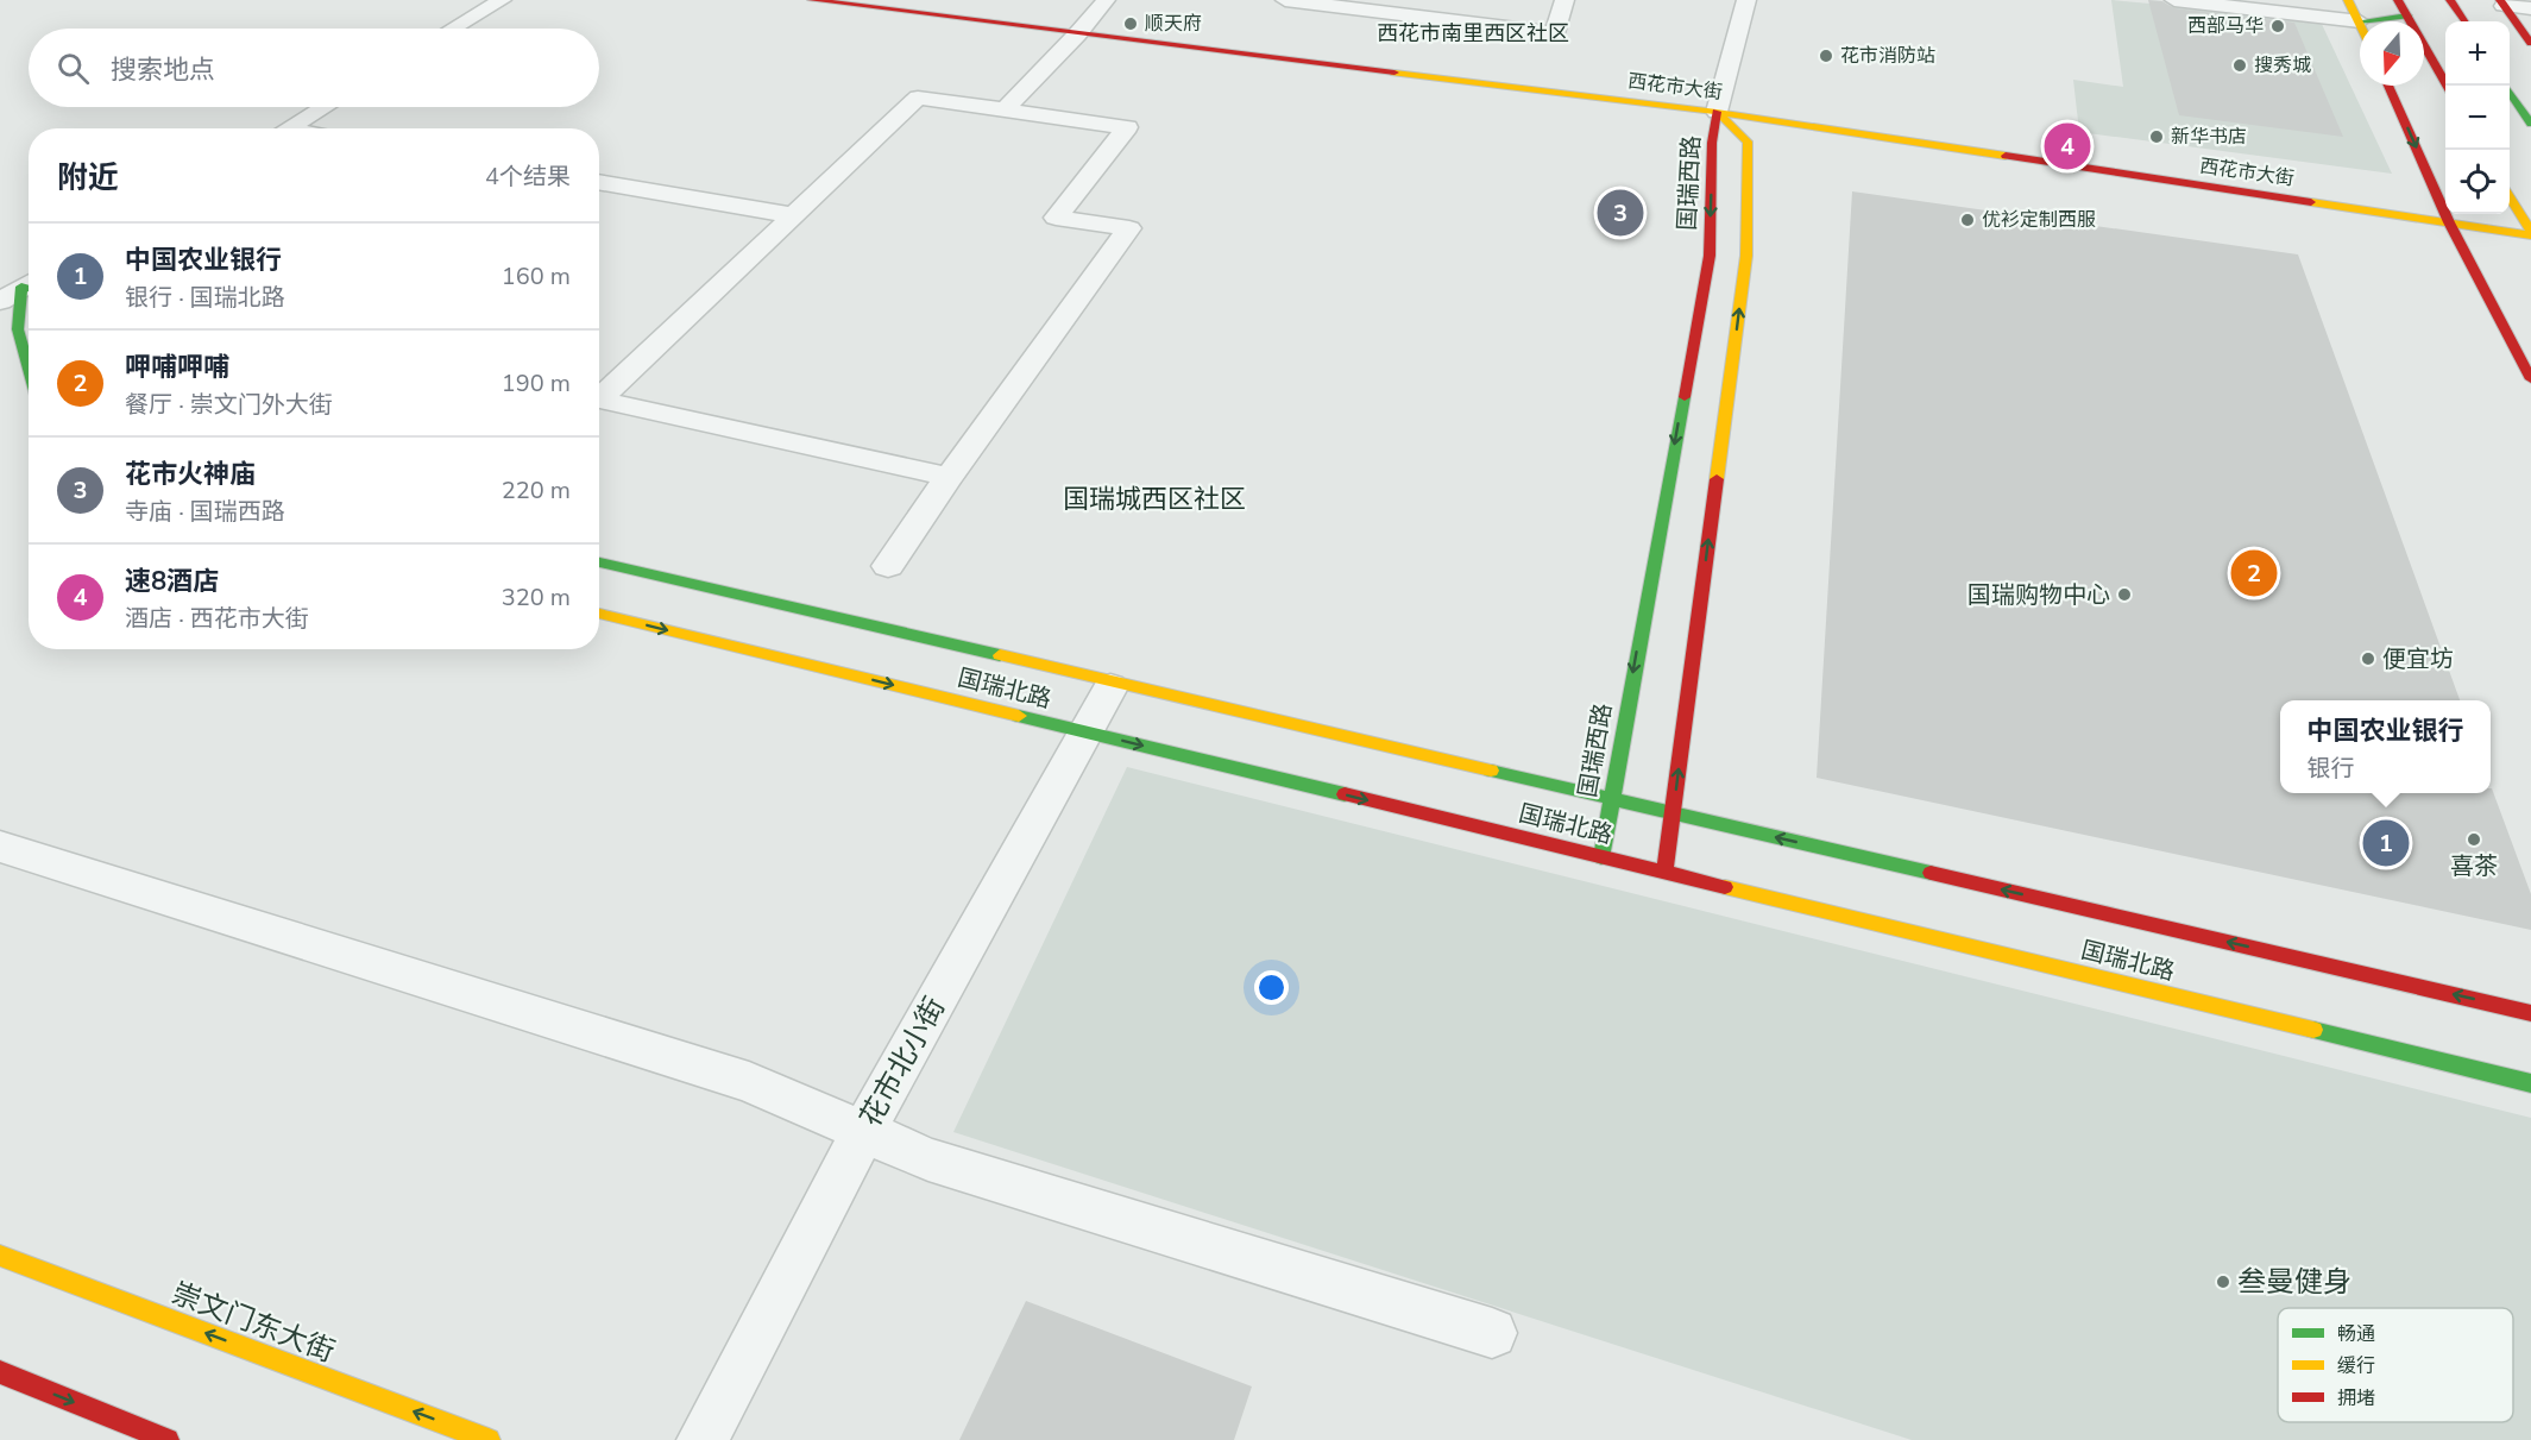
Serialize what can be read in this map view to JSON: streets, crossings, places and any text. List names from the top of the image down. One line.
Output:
{"streets":{"street":["西花市大街","国瑞西路","国瑞北路","花市北小街","崇文门东大街"]},"crossings":[["西花市大街","国瑞西路"],["国瑞西路","国瑞北路"],["国瑞北路","花市北小街"]],"districts":["西花市南里西区社区","国瑞城西区社区"],"places":["顺天府","西部马华","花市消防站","搜秀城","新华书店","优衫定制西服","国瑞购物中心","便宜坊","喜茶","叁曼健身"],"legend":["畅通","缓行","拥堵"],"north":"bottom","page":{"map_buttons":["+","−"],"search":"搜索地点","pins":["4","3","2","1"],"heading":["附近","4个结果"],"list":[{"mark":"1","name":"中国农业银行","note":"银行 · 国瑞北路","value":"160 m"},{"mark":"2","name":"呷哺呷哺","note":"餐厅 · 崇文门外大街","value":"190 m"},{"mark":"3","name":"花市火神庙","note":"寺庙 · 国瑞西路","value":"220 m"},{"mark":"4","name":"速8酒店","note":"酒店 · 西花市大街","value":"320 m"}],"popup":["中国农业银行","银行"]}}
